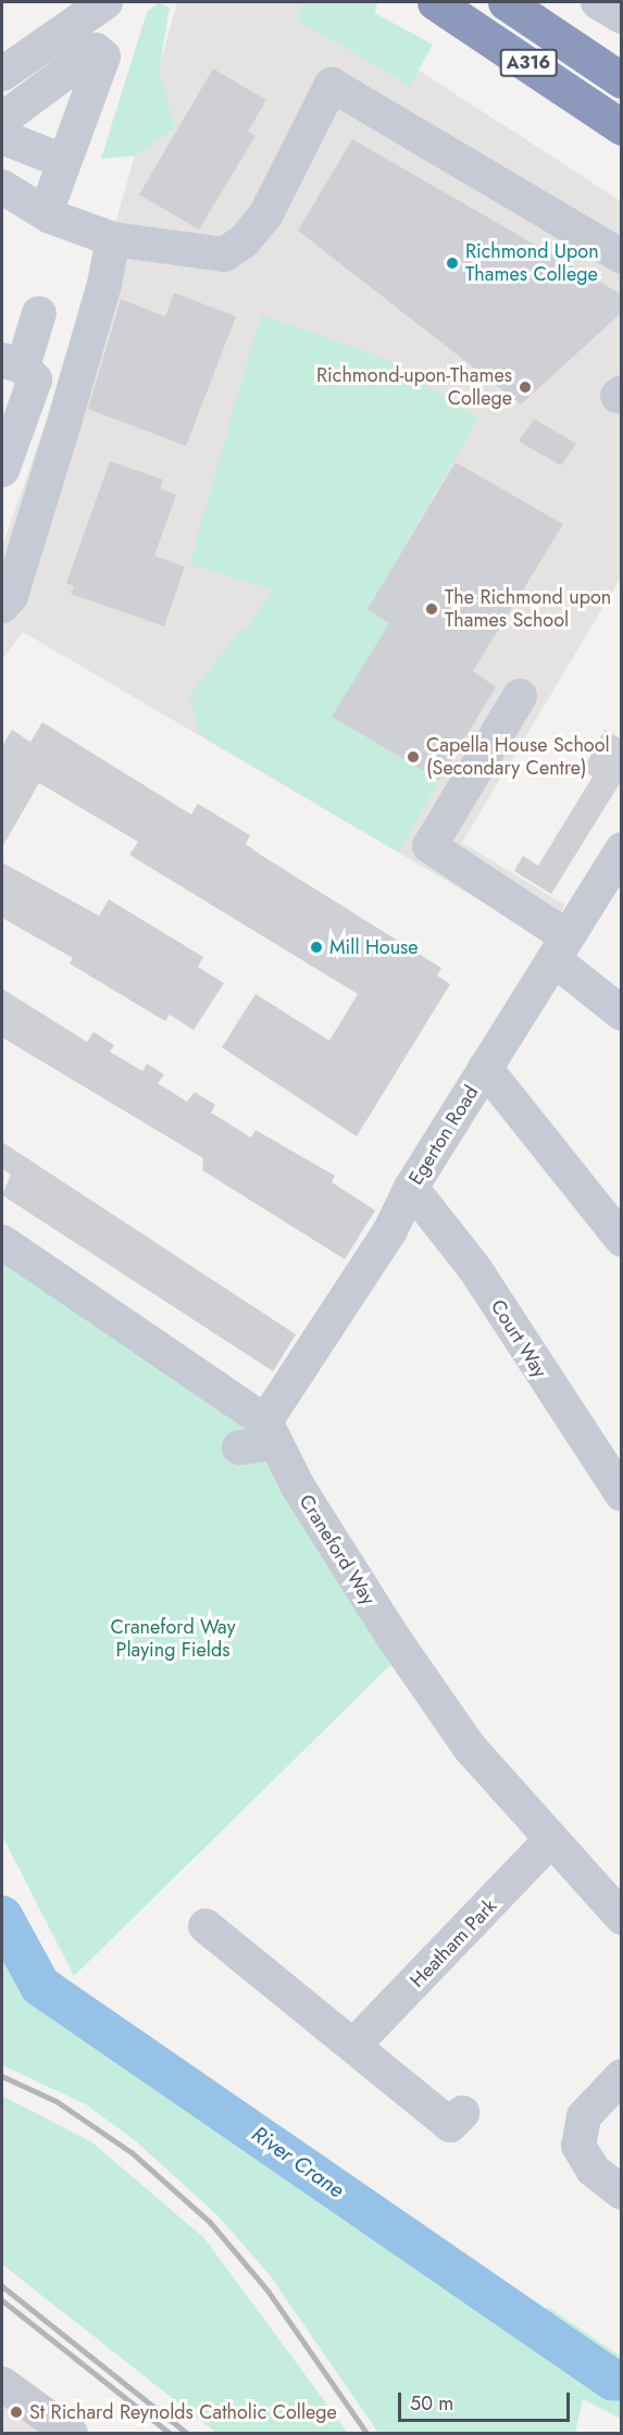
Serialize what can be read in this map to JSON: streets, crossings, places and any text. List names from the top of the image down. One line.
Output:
{"streets":{"highway":["A316"],"street":["Egerton Road","Court Way","Craneford Way","Heatham Park"]},"crossings":[["Egerton Road","Court Way"],["Egerton Road","Craneford Way"],["Craneford Way","Heatham Park"]],"water":["River Crane"],"parks":["Craneford Way Playing Fields"],"places":["Richmond Upon Thames College","Richmond-upon-Thames College","The Richmond upon Thames School","Capella House School (Secondary Centre)","Mill House","St Richard Reynolds Catholic College"],"scale_bar":"50 m"}
